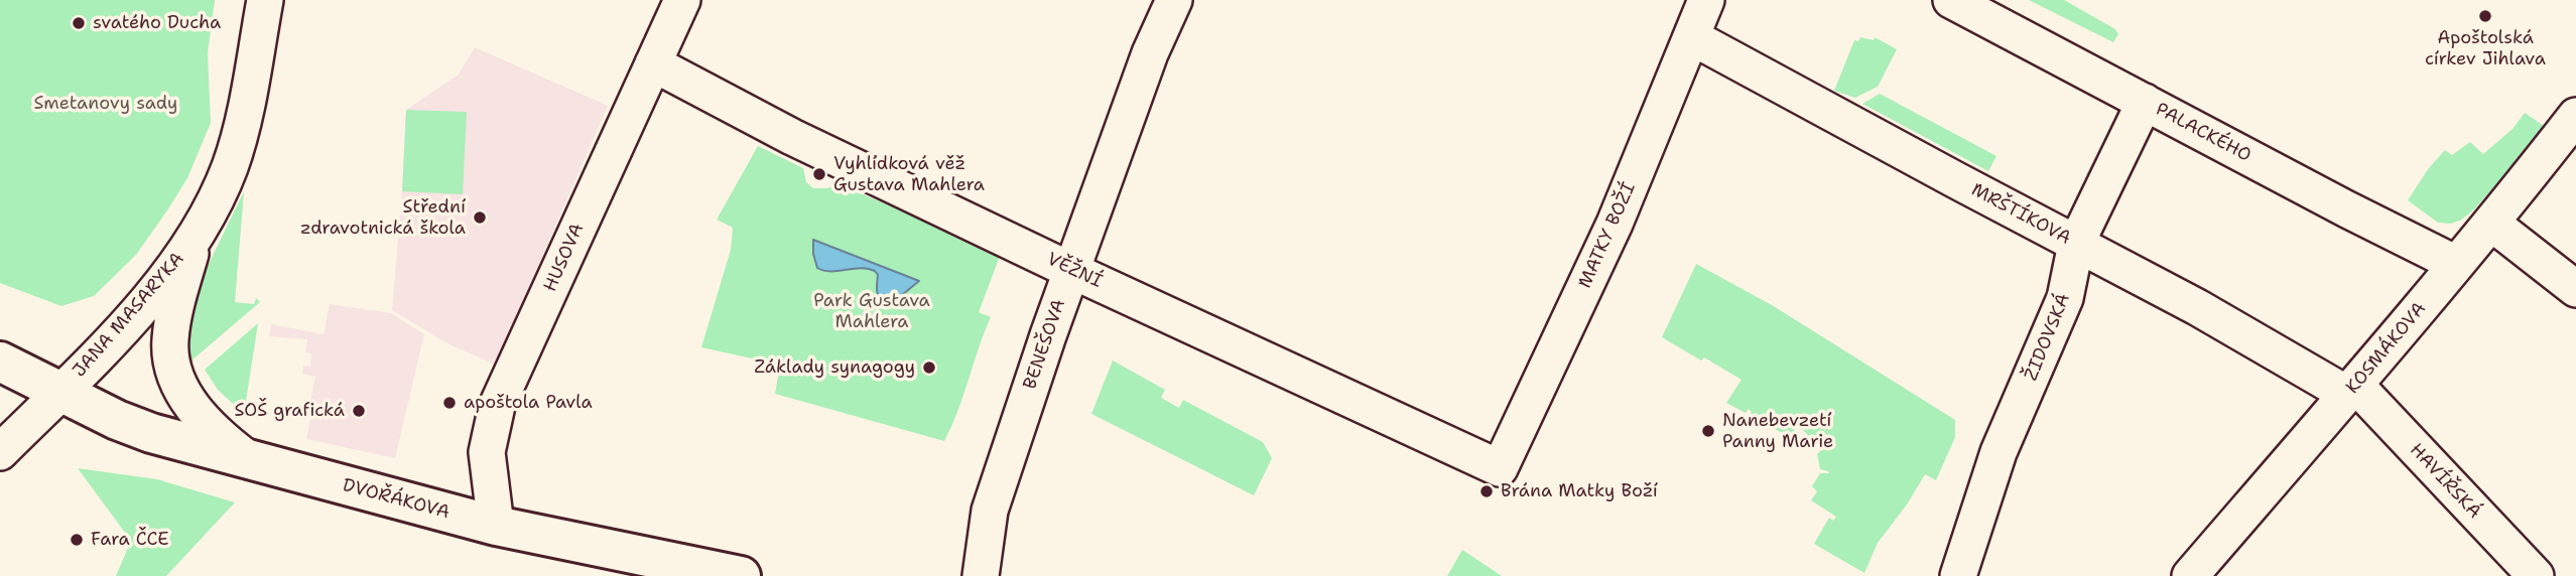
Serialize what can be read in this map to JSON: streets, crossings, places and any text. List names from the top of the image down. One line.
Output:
{"streets":{"main road":["DVOŘÁKOVA"],"street":["PALACKÉHO","MRŠTÍKOVA","MATKY BOŽÍ","HUSOVA","VĚŽNÍ","JANA MASARYKA","ŽIDOVSKÁ","BENEŠOVA","KOSMÁKOVA","HAVÍŘSKÁ"]},"crossings":[["PALACKÉHO","ŽIDOVSKÁ"],["PALACKÉHO","KOSMÁKOVA"],["MRŠTÍKOVA","MATKY BOŽÍ"],["MRŠTÍKOVA","ŽIDOVSKÁ"],["MRŠTÍKOVA","KOSMÁKOVA"],["MRŠTÍKOVA","HAVÍŘSKÁ"],["MATKY BOŽÍ","VĚŽNÍ"],["HUSOVA","VĚŽNÍ"],["HUSOVA","DVOŘÁKOVA"],["VĚŽNÍ","BENEŠOVA"],["JANA MASARYKA","DVOŘÁKOVA"],["KOSMÁKOVA","HAVÍŘSKÁ"]],"parks":["Smetanovy sady","Park Gustava Mahlera"],"places":["Apoštolská církev Jihlava","svatého Ducha","Vyhlídková věž Gustava Mahlera","Střední zdravotnická škola","Základy synagogy","apoštola Pavla","SOŠ grafická","Nanebevzetí Panny Marie","Brána Matky Boží","Fara ČCE"]}
